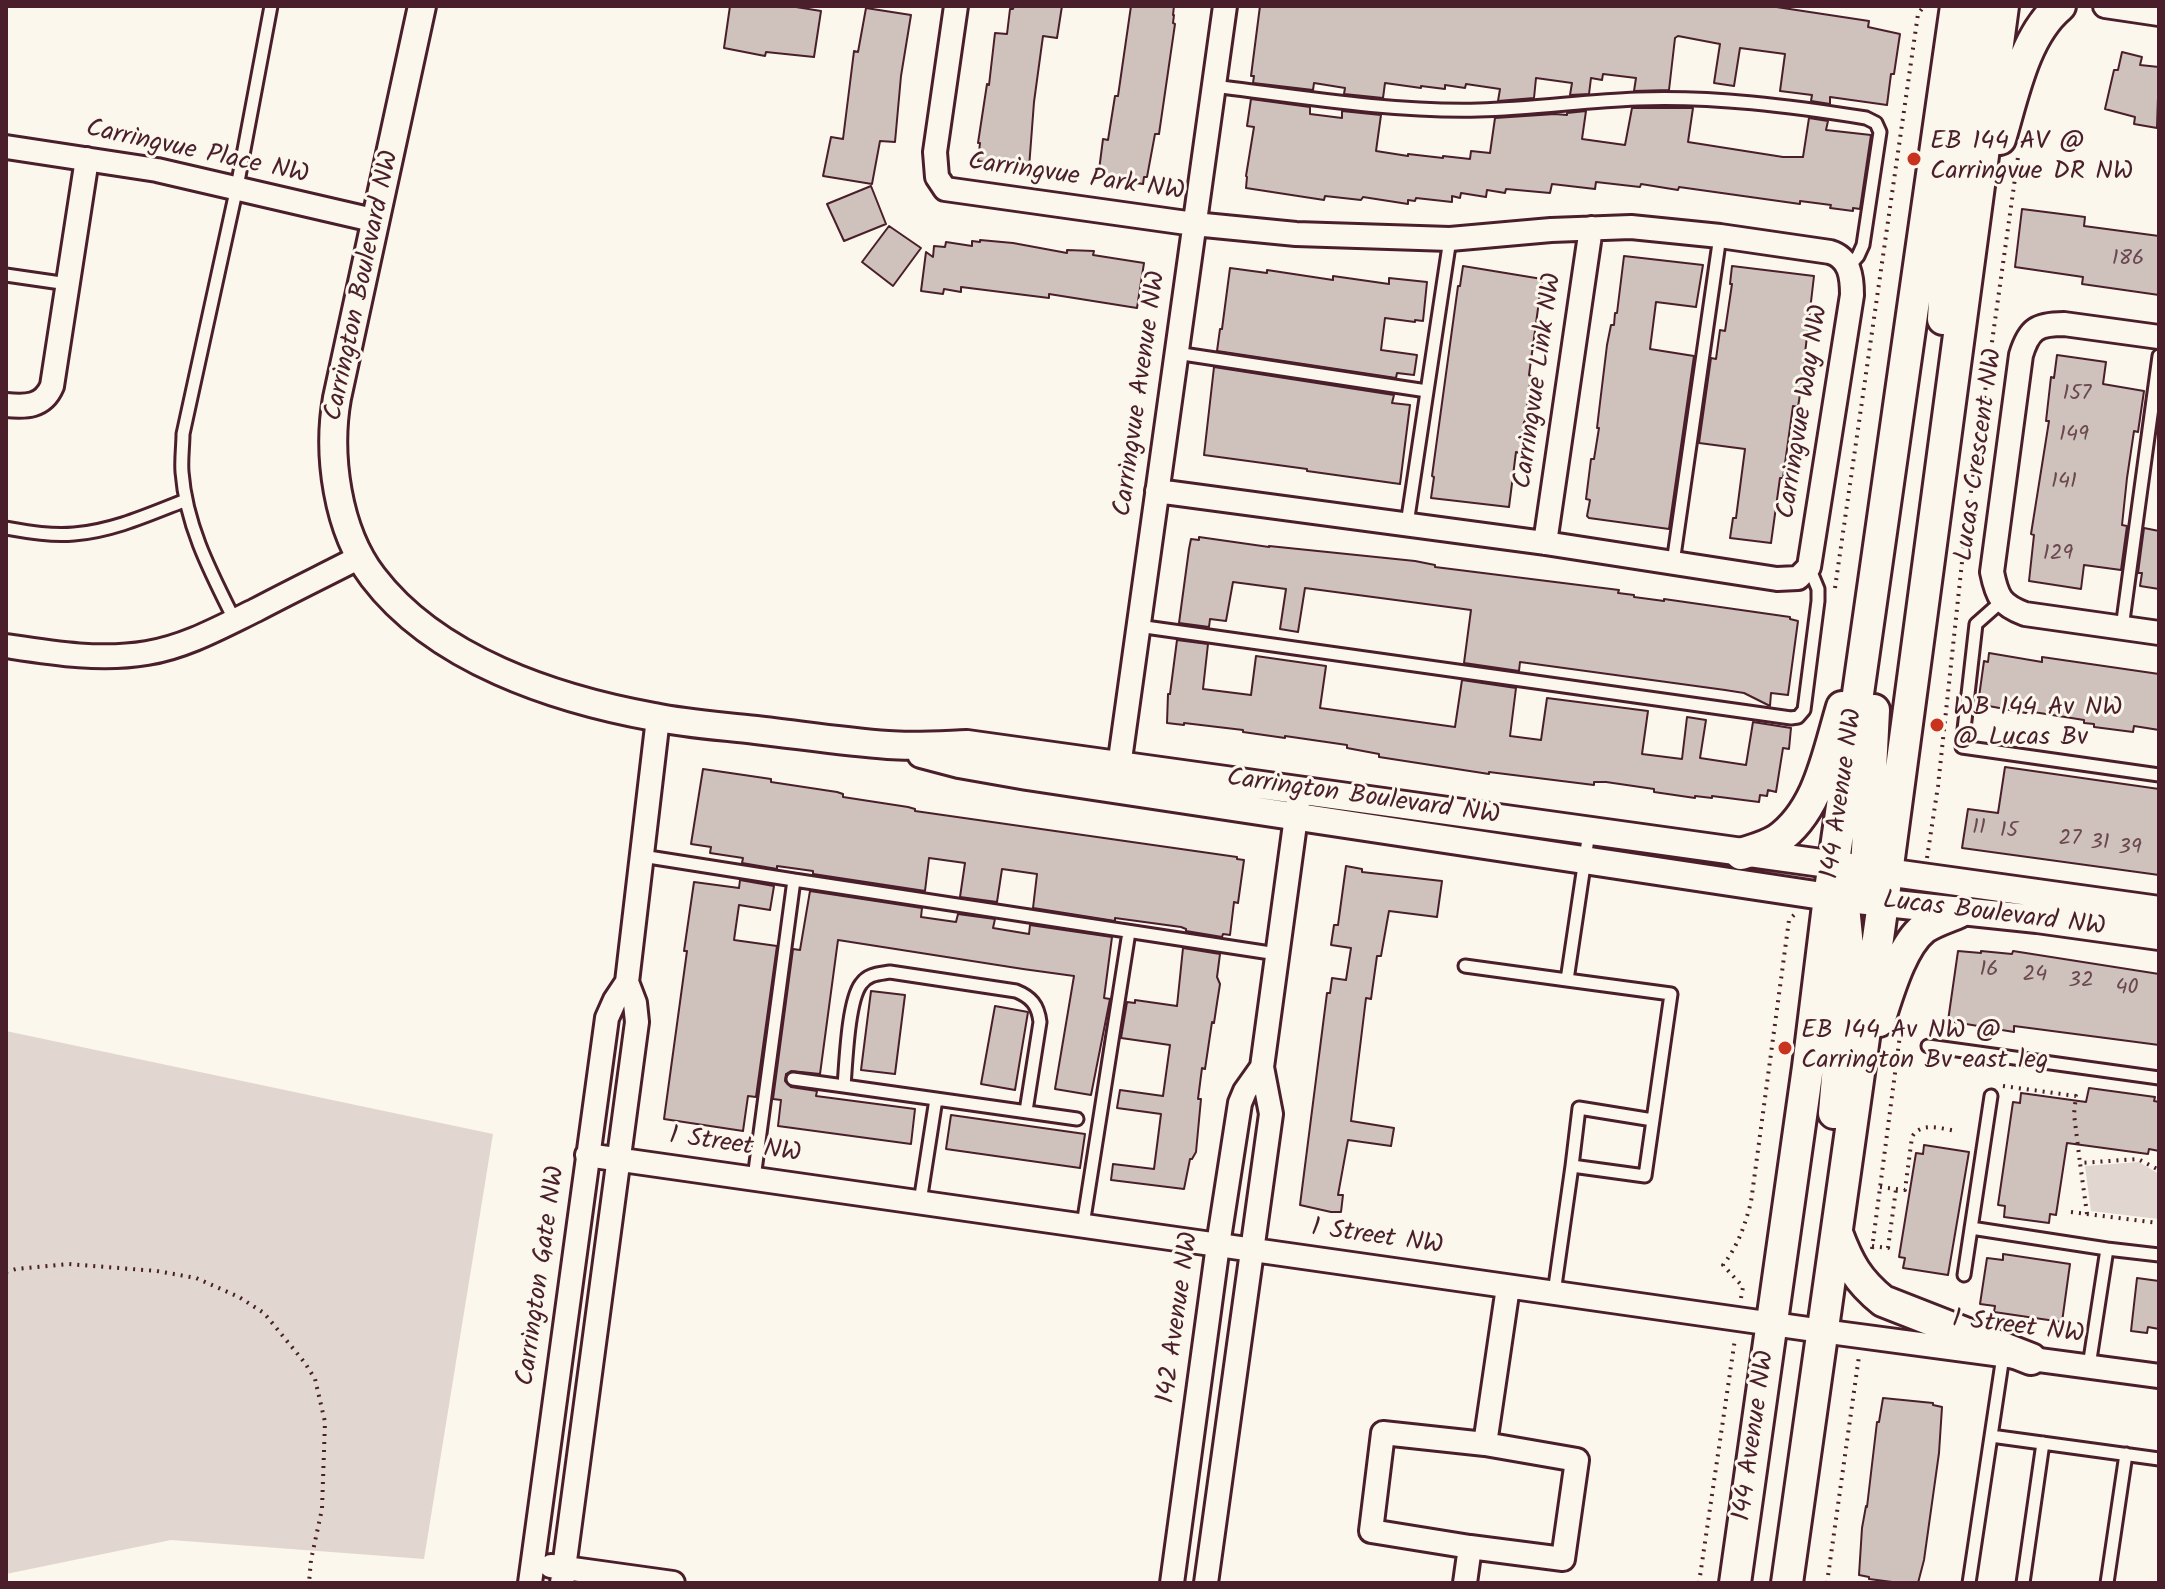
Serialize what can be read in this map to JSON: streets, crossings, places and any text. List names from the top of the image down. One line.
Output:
{"streets":{"main road":["144 Avenue NW"],"street":["Carringvue Place NW","Carringvue Park NW","Carrington Boulevard NW","Carringvue Link NW","Carringvue Avenue NW","Carringvue Way NW","Lucas Crescent NW","Lucas Boulevard NW","1 Street NW","Carrington Gate NW","142 Avenue NW"]},"crossings":[["Carringvue Place NW","Carrington Boulevard NW"],["Carringvue Park NW","Carringvue Avenue NW"],["Carrington Boulevard NW","Carringvue Avenue NW"],["Carrington Boulevard NW","144 Avenue NW"],["Carrington Boulevard NW","Lucas Boulevard NW"],["Carrington Boulevard NW","Carrington Gate NW"],["Carrington Boulevard NW","142 Avenue NW"],["144 Avenue NW","Lucas Boulevard NW"],["144 Avenue NW","1 Street NW"],["1 Street NW","Carrington Gate NW"],["1 Street NW","142 Avenue NW"]],"places":["EB 144 AV @ Carringvue DR NW","WB 144 Av NW @ Lucas Bv","EB 144 Av NW @ Carrington Bv east leg"],"house_numbers":["186","157","149","141","129","11","15","27","31","39","16","24","32","40"]}
